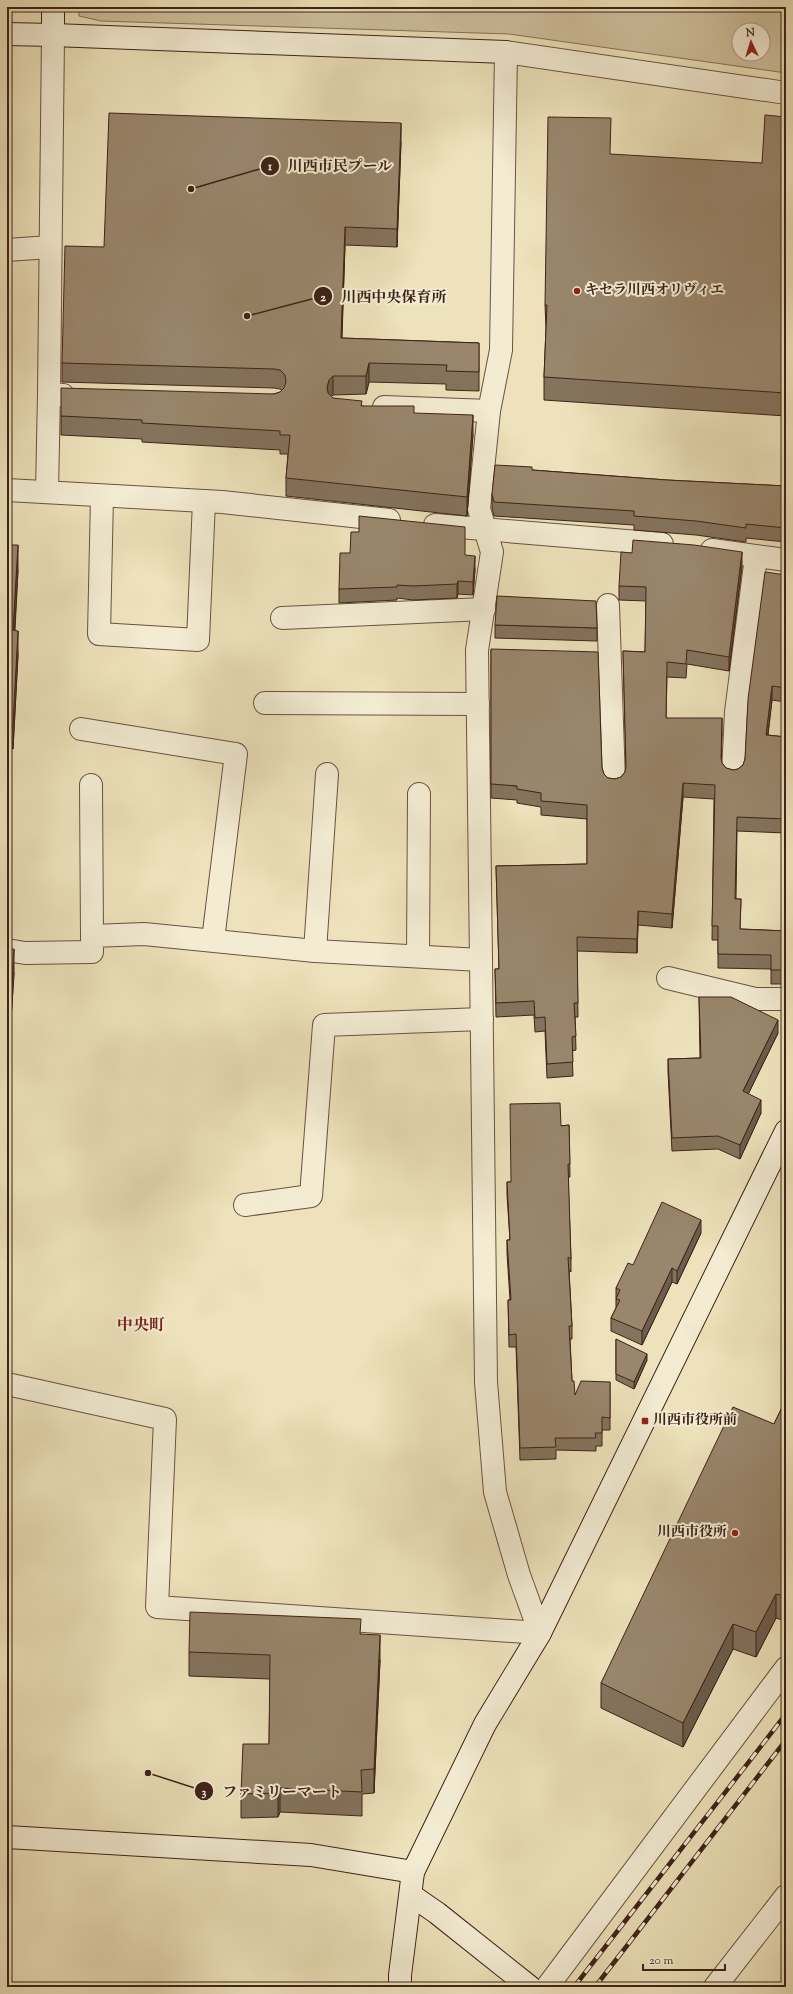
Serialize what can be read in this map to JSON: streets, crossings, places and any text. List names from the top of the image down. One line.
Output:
{"districts":["中央町"],"places":{"other":["川西市民プール","キセラ川西オリヴィエ","川西中央保育所","川西市役所","ファミリーマート"],"transit":["川西市役所前"]},"scale_bar":"20 m","north":"top"}
